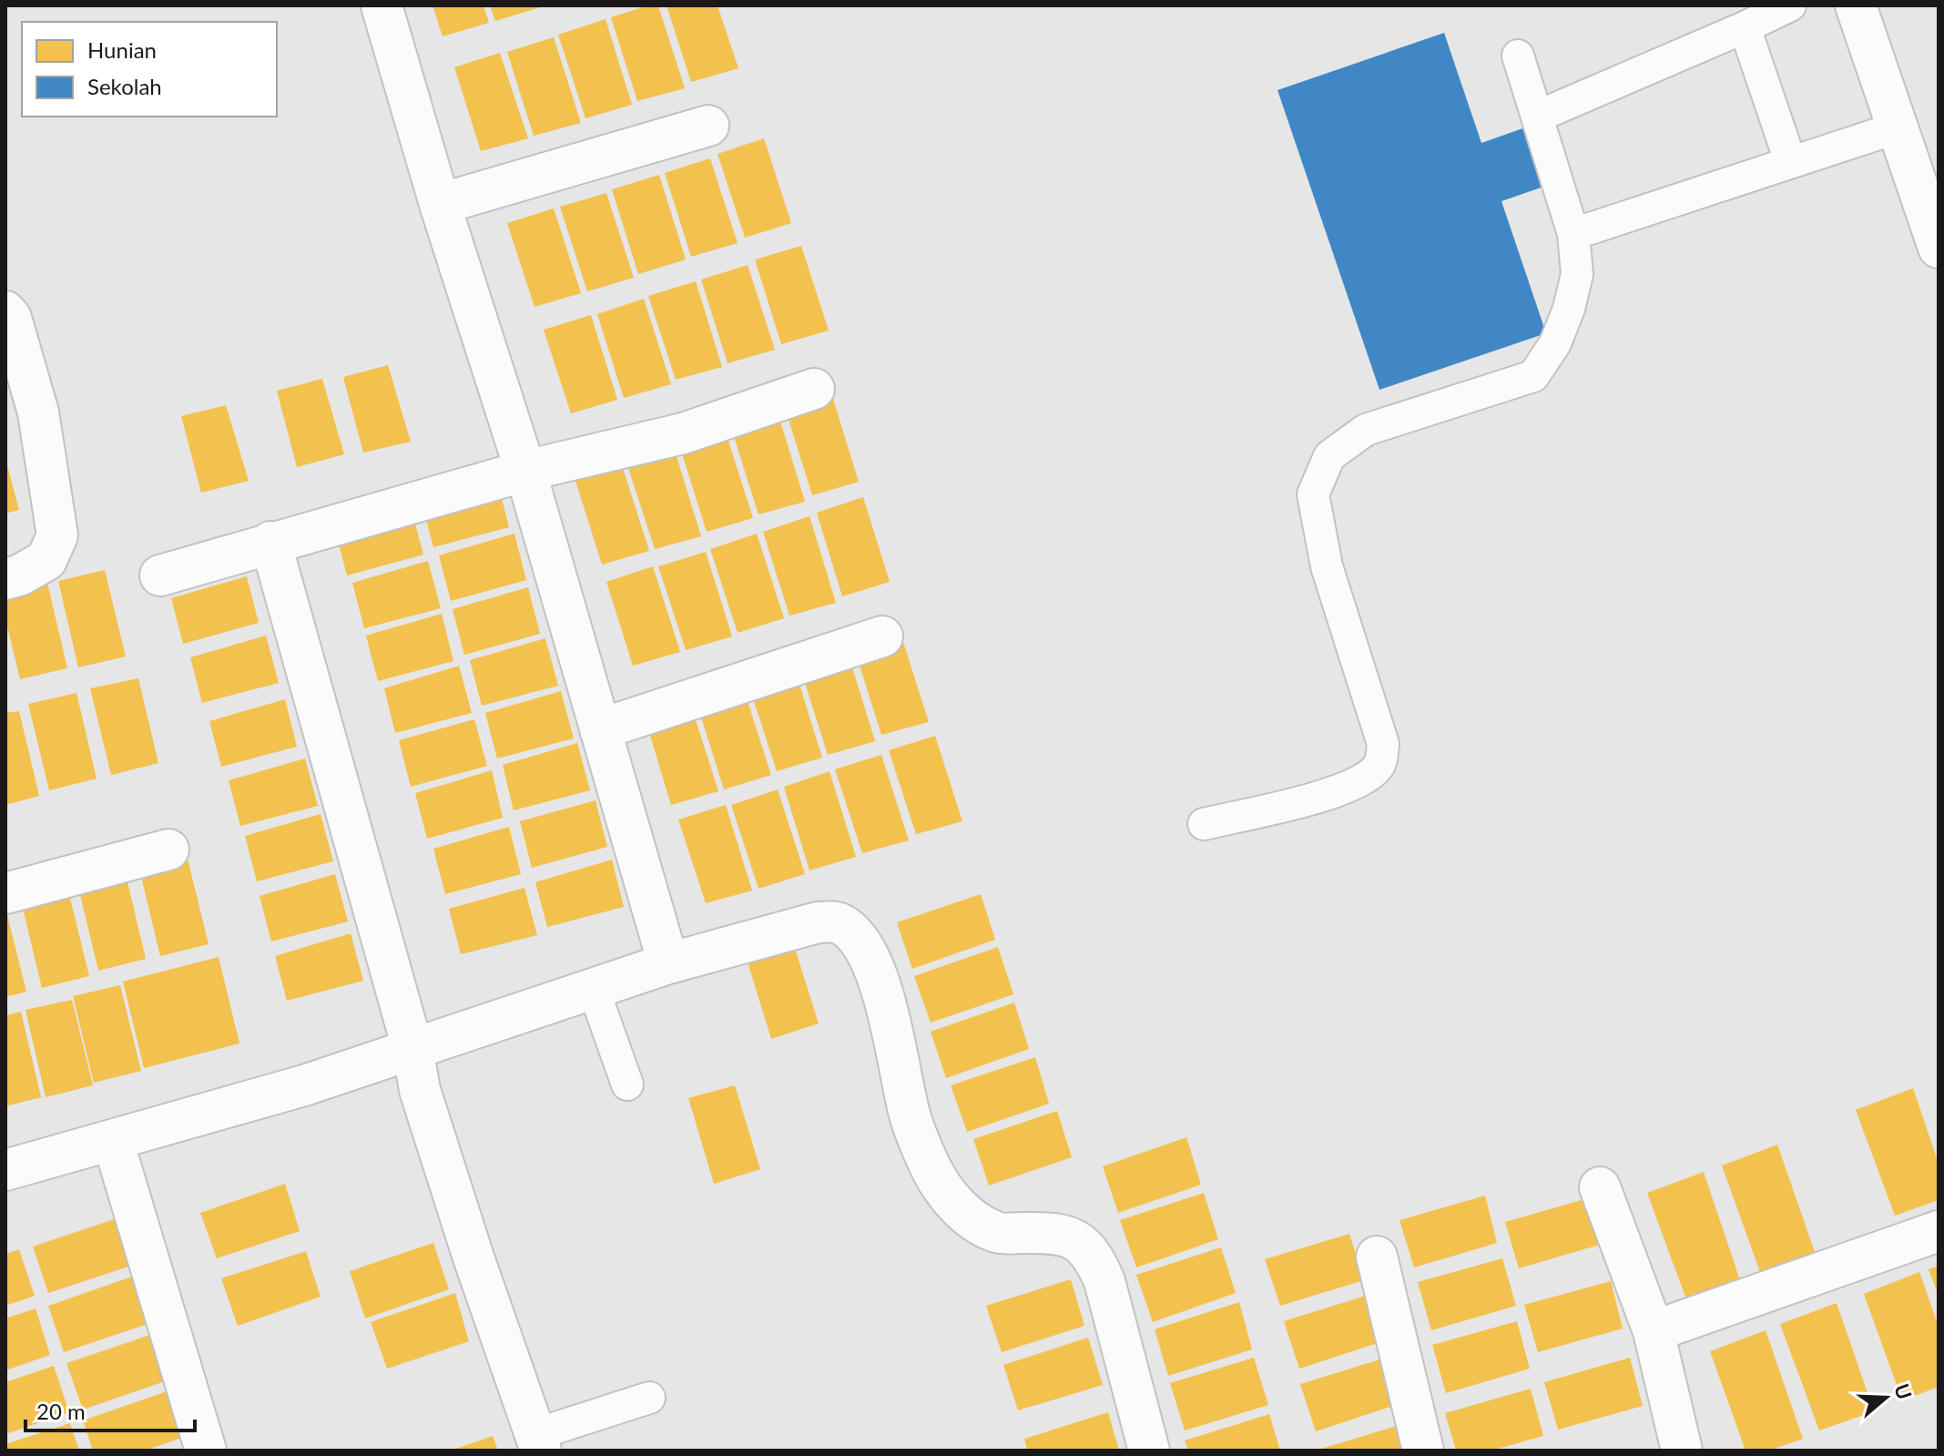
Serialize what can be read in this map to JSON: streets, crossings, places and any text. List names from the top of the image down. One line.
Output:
{"legend":["Hunian","Sekolah"],"scale_bar":"20 m","north":"right"}
